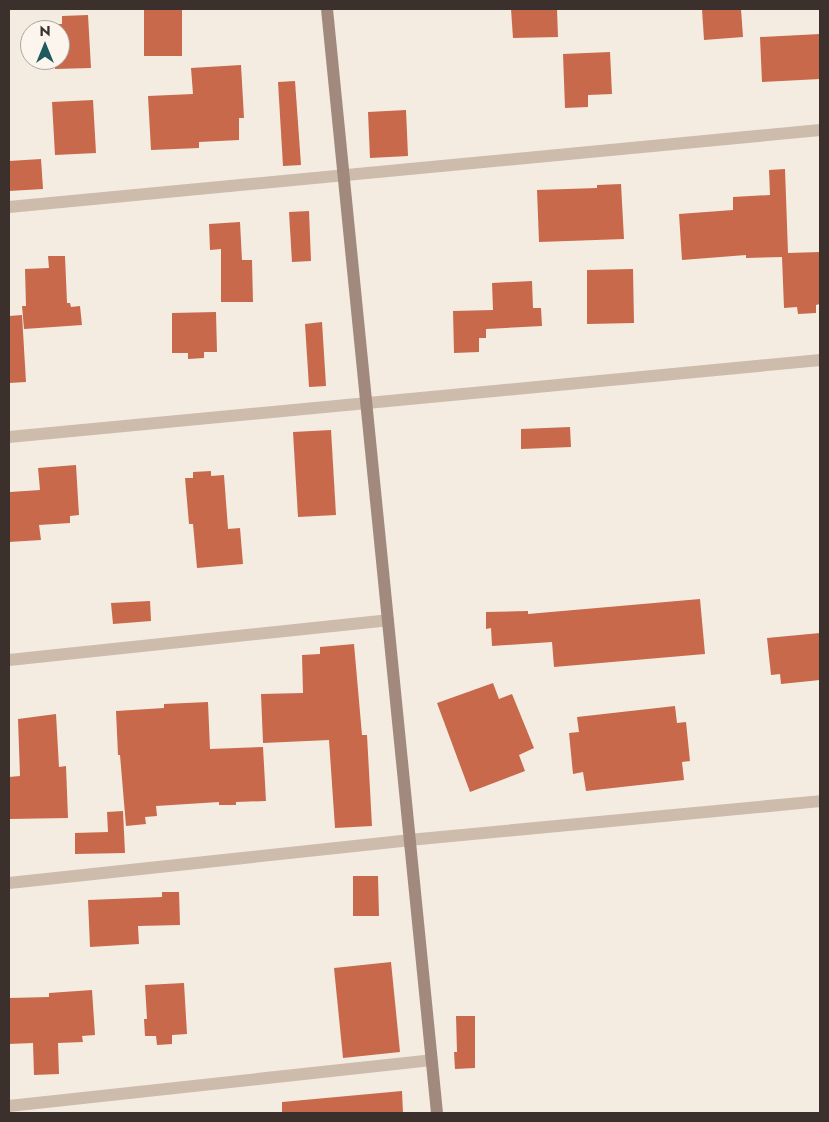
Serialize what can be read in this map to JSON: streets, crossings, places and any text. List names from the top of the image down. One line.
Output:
{"north":"top"}
